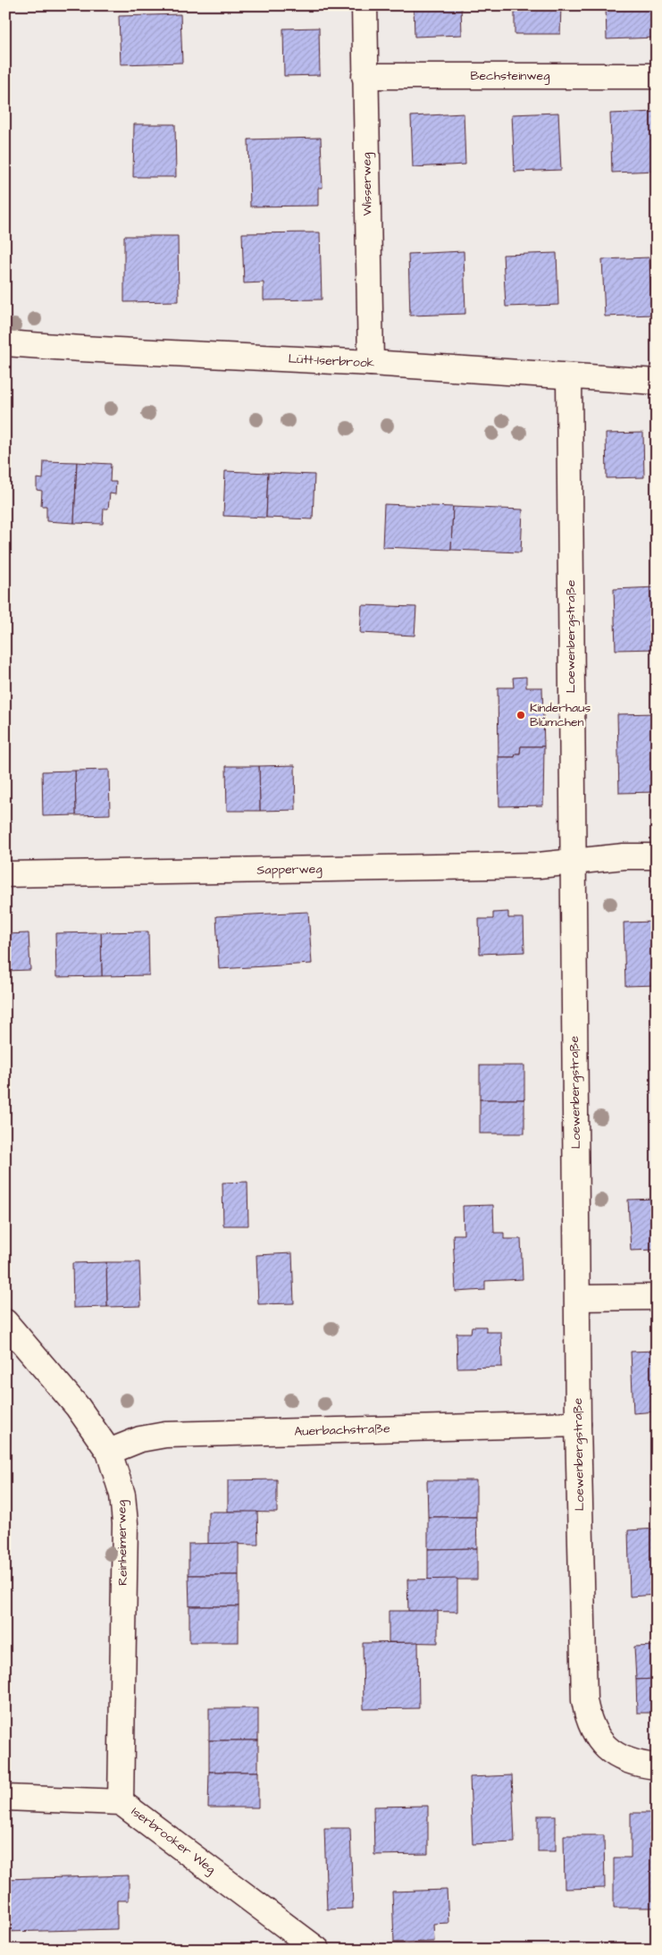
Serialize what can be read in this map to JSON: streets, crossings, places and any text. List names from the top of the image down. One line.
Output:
{"streets":{"street":["Bechsteinweg","Wisserweg","Lütt-Iserbrook","Loewenbergstraße","Sapperweg","Auerbachstraße","Reinheimerweg","Iserbrooker Weg"]},"crossings":[["Bechsteinweg","Wisserweg"],["Wisserweg","Lütt-Iserbrook"],["Lütt-Iserbrook","Loewenbergstraße"],["Loewenbergstraße","Sapperweg"],["Loewenbergstraße","Auerbachstraße"],["Auerbachstraße","Reinheimerweg"],["Reinheimerweg","Iserbrooker Weg"]],"places":["Kinderhaus Blümchen"]}
